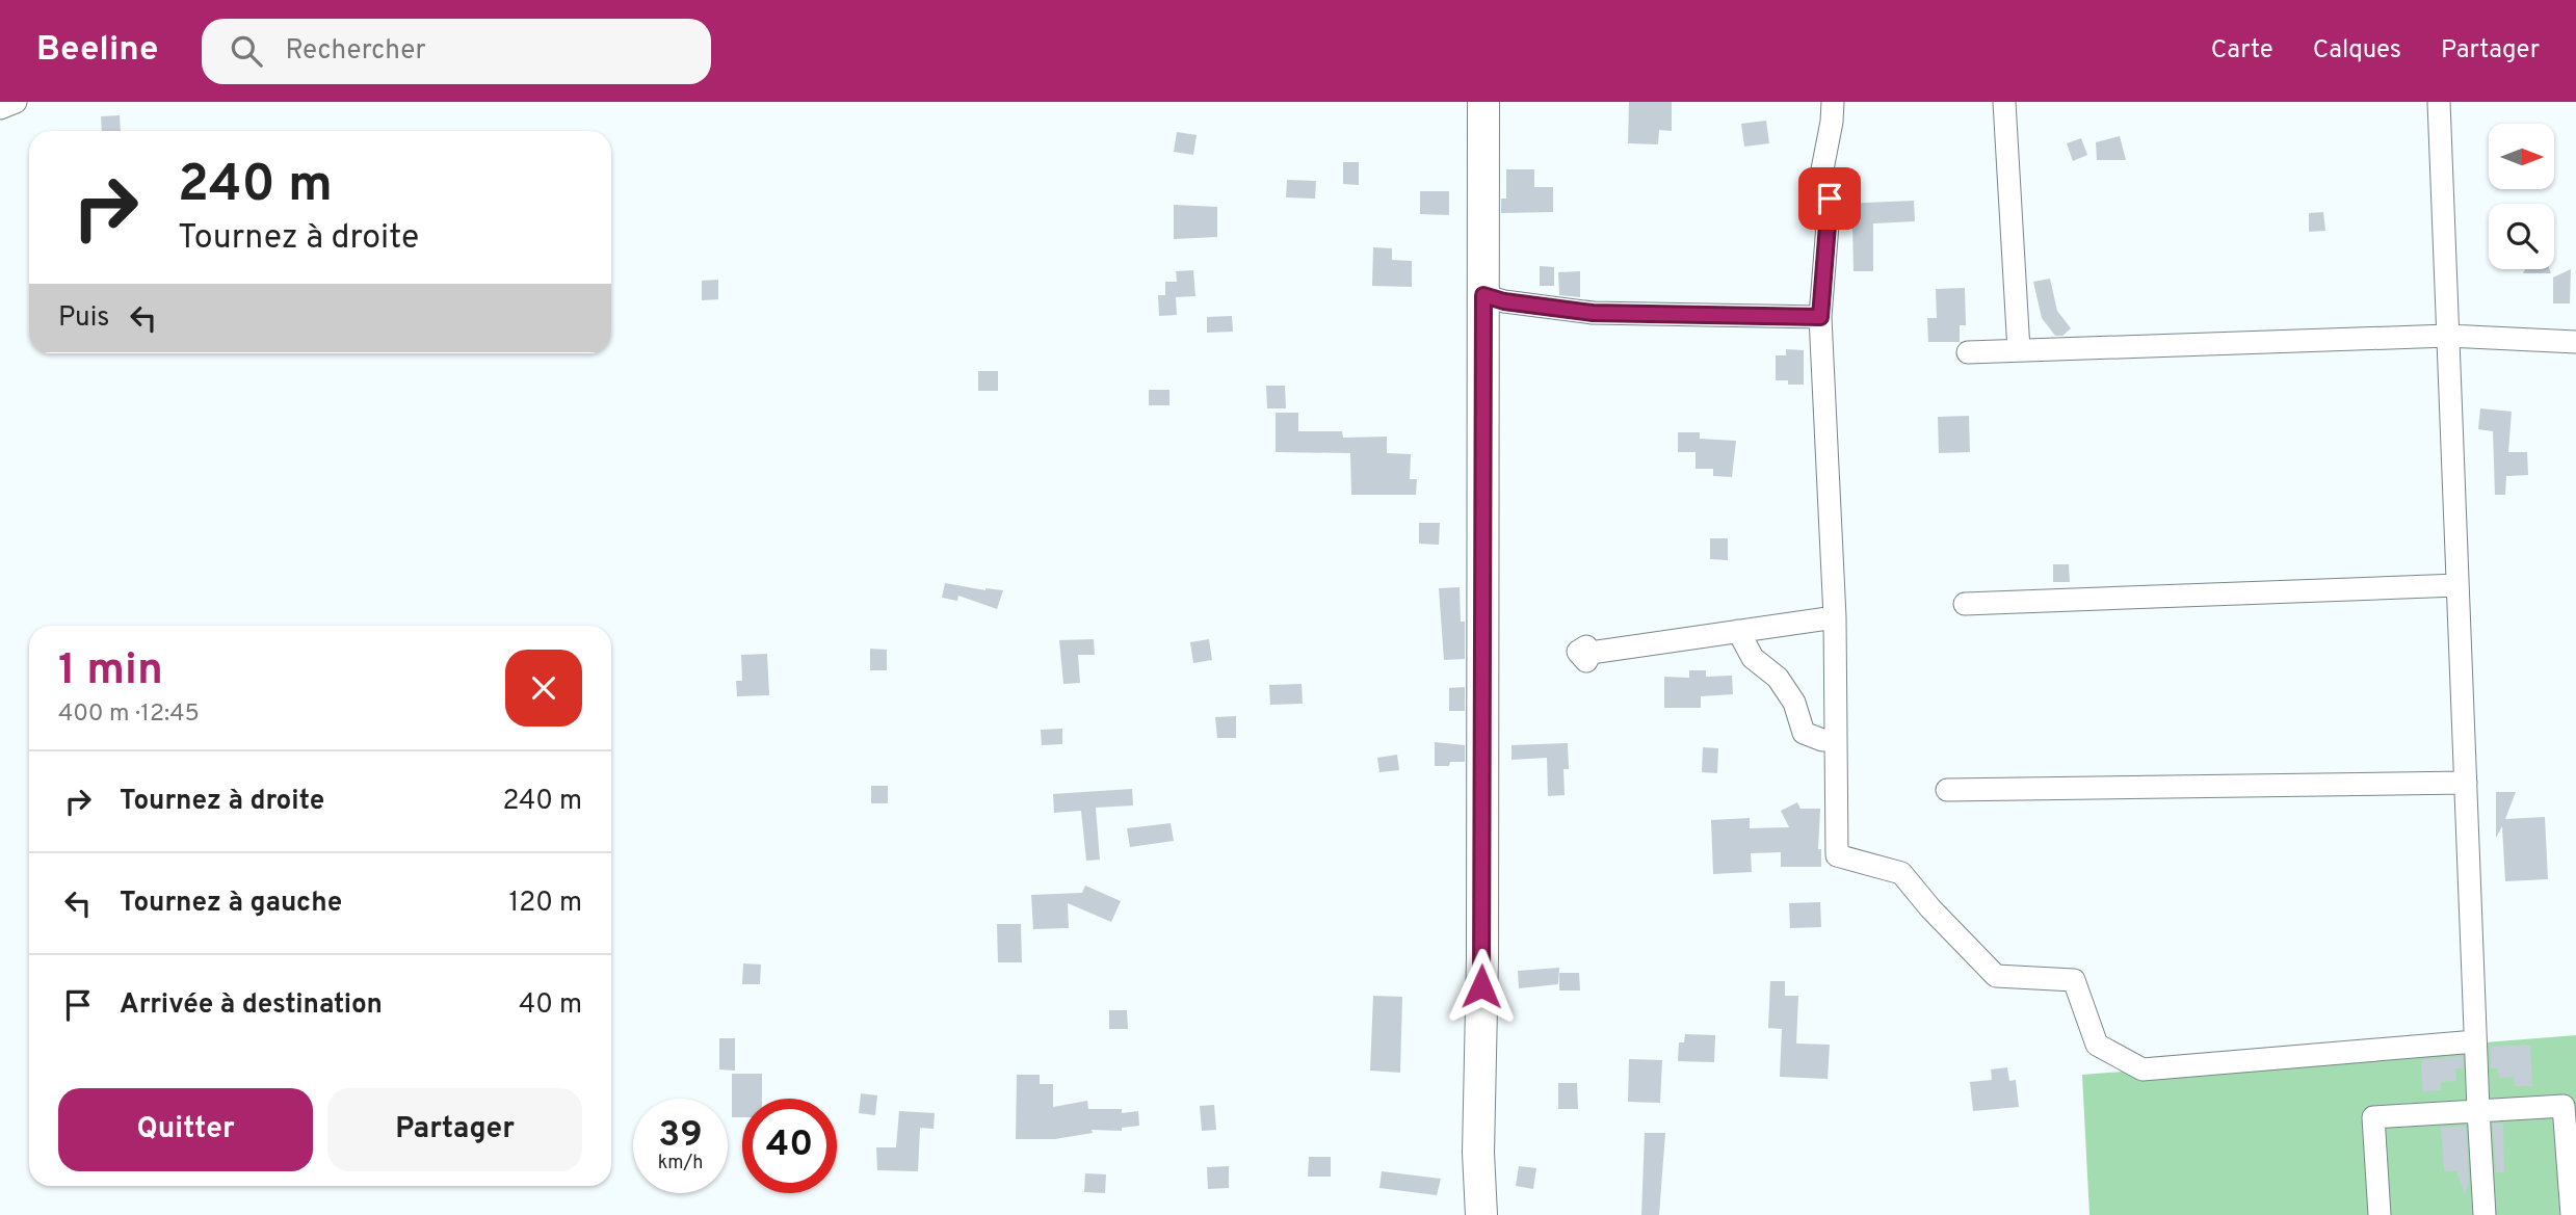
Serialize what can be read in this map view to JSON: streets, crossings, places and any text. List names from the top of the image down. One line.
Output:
{"north":"right","page":{"header":"Beeline","search":"Rechercher","nav":["Carte","Calques","Partager"],"turn":["240 m","Tournez à droite"],"then":"Puis","heading":["1 min","400 m · 12:45"],"list":[{"name":"Tournez à droite","value":"240 m"},{"name":"Tournez à gauche","value":"120 m"},{"name":"Arrivée à destination","value":"40 m"}],"buttons":["Quitter","Partager"],"speed":"39 km/h","limit":"40"}}
